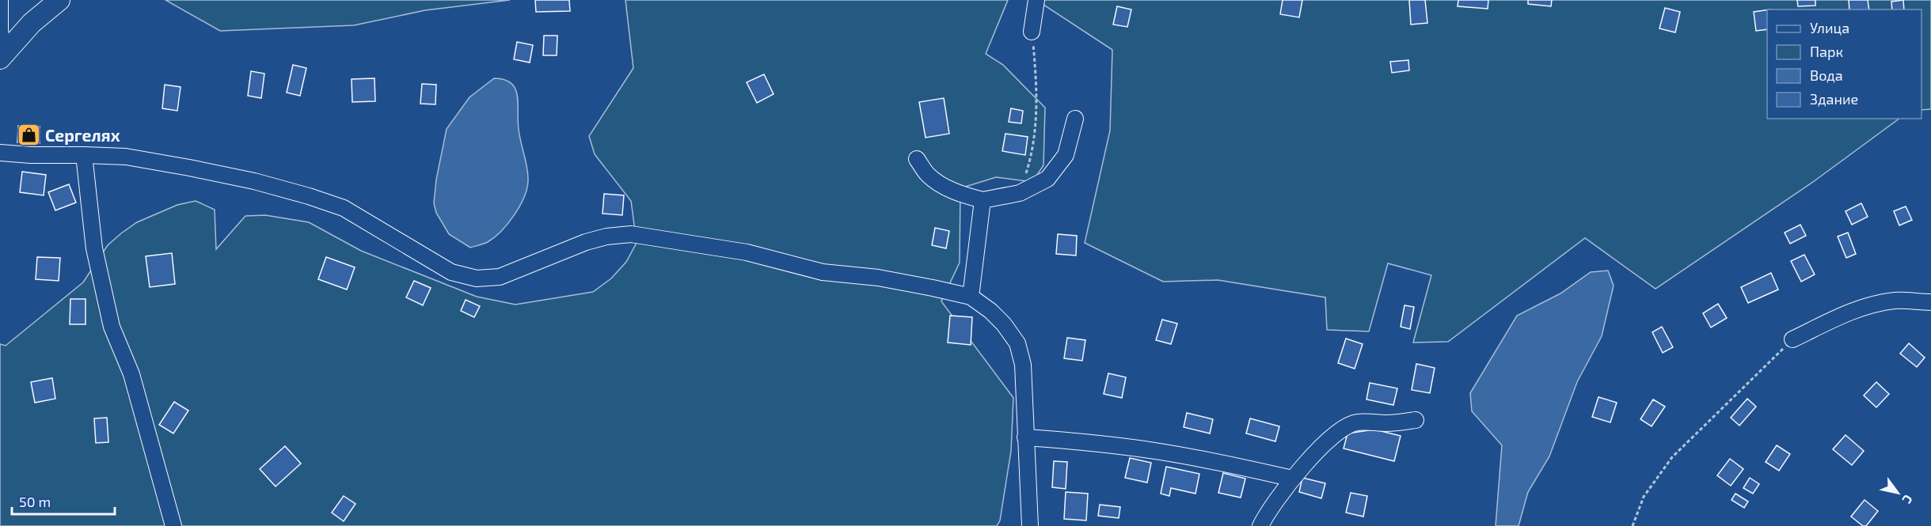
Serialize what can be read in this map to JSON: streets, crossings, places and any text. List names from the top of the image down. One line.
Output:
{"places":{"shop":["Сергелях"]},"legend":["Улица","Парк","Вода","Здание"],"scale_bar":"50 m","north":"bottom right"}
